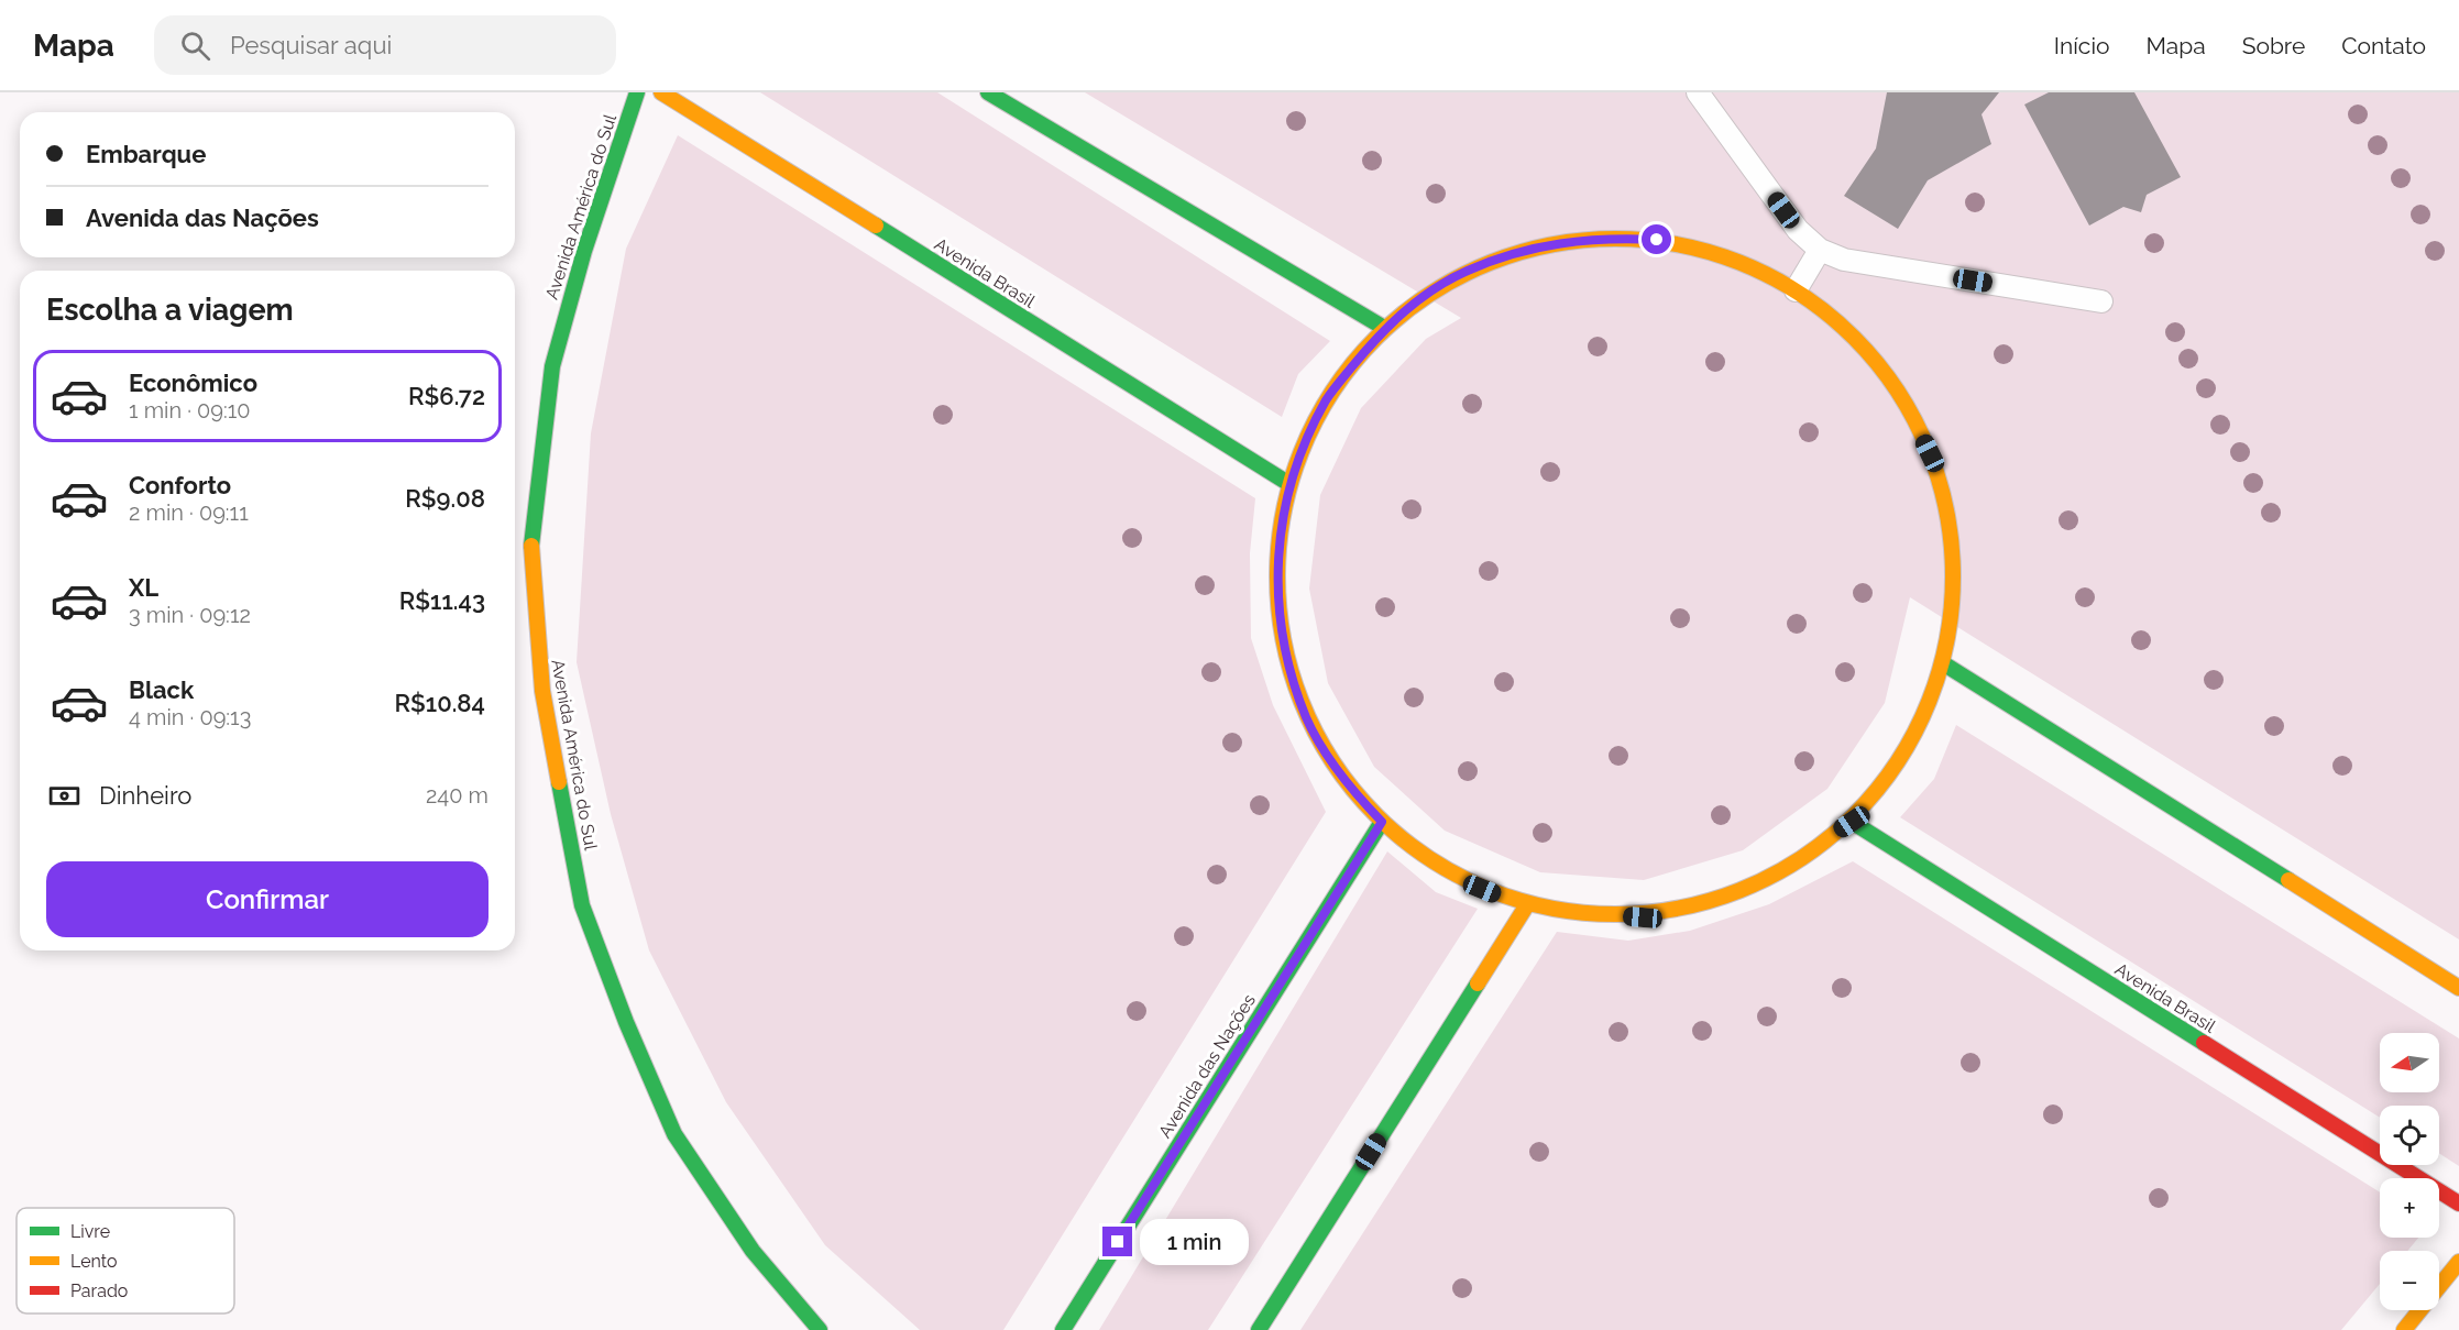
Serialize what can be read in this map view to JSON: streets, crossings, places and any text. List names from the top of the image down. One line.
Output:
{"streets":{"main road":["Avenida América do Sul","Avenida Brasil","Avenida das Nações"]},"legend":["Livre","Lento","Parado"],"north":"left","page":{"header":"Mapa","search":"Pesquisar aqui","nav":["Início","Mapa","Sobre","Contato"],"banner":["Embarque","Avenida das Nações"],"heading":"Escolha a viagem","list":[{"name":"Econômico","note":"1 min · 09:10","value":"R$6.72"},{"name":"Conforto","note":"2 min · 09:11","value":"R$9.08"},{"name":"XL","note":"3 min · 09:12","value":"R$11.43"},{"name":"Black","note":"4 min · 09:13","value":"R$10.84"}],"pay":["Dinheiro","240 m"],"buttons":"Confirmar","map_buttons":["+","−"],"bubble":"1 min"}}
